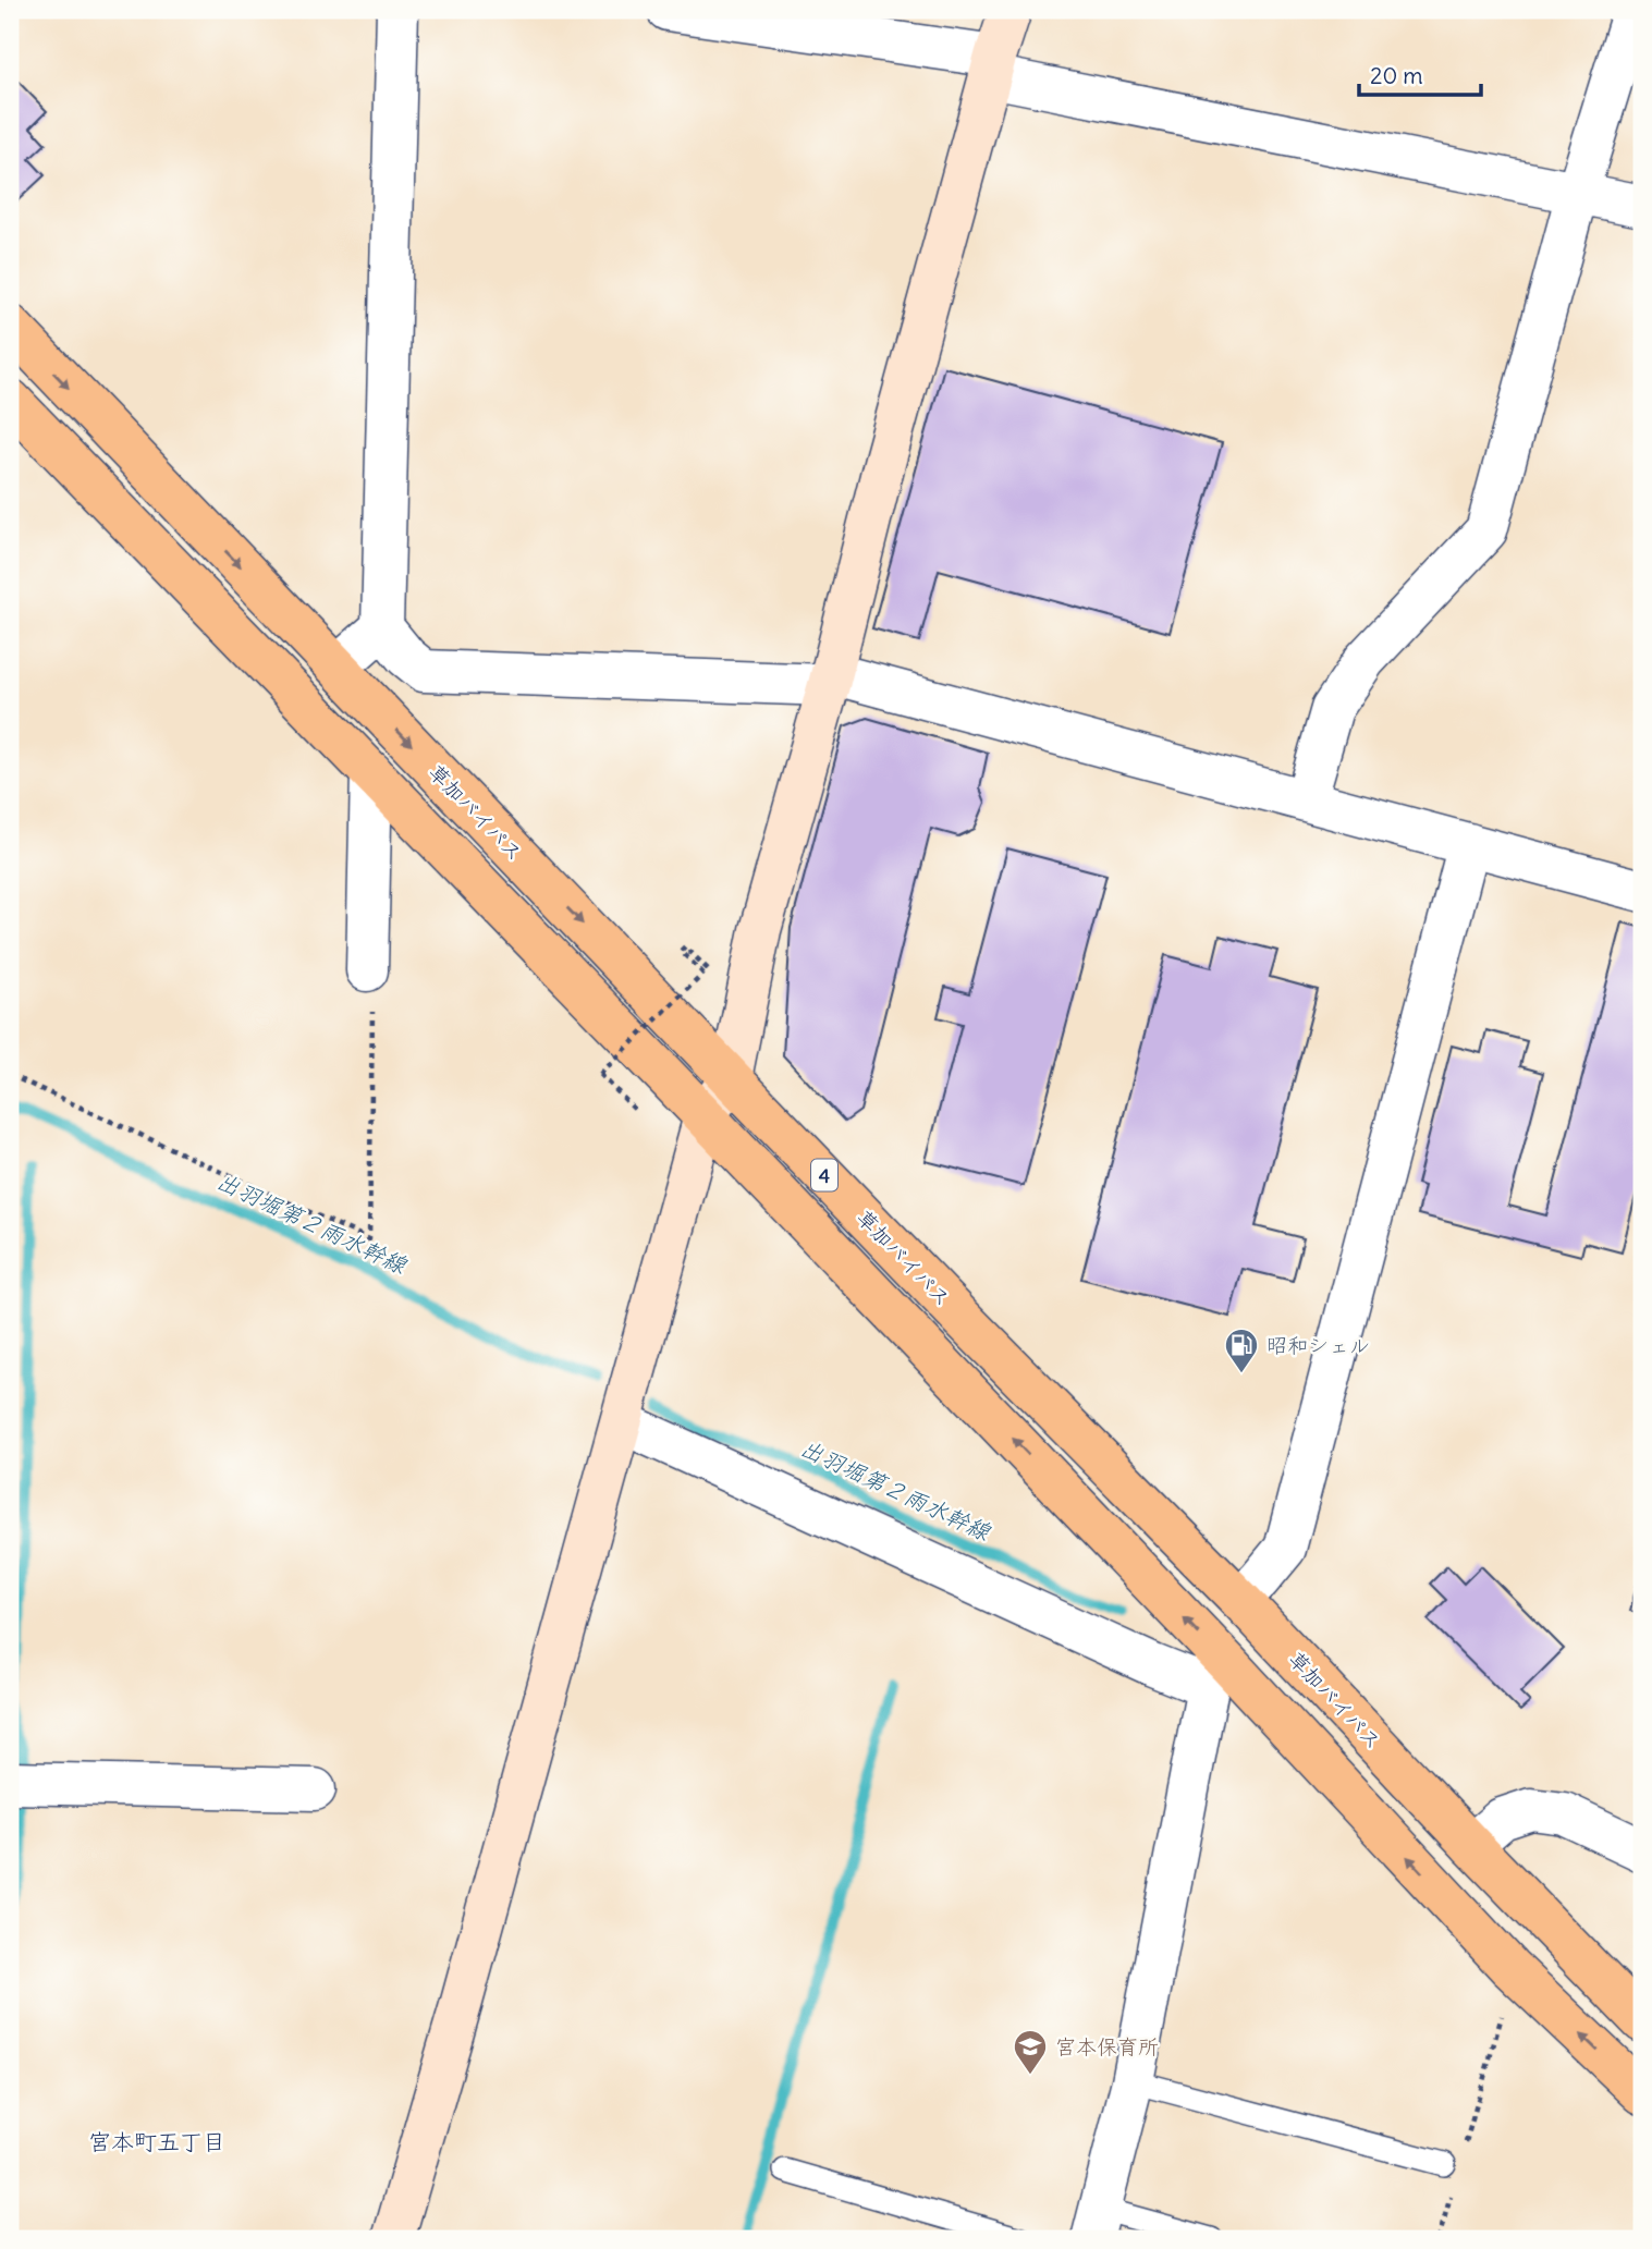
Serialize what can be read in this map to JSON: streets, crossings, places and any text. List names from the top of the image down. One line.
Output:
{"streets":{"highway":["草加バイパス","4"]},"districts":["宮本町五丁目"],"water":["出羽堀第２雨水幹線"],"places":{"fuel station":["昭和シェル"],"school or university":["宮本保育所"]},"scale_bar":"20 m"}
